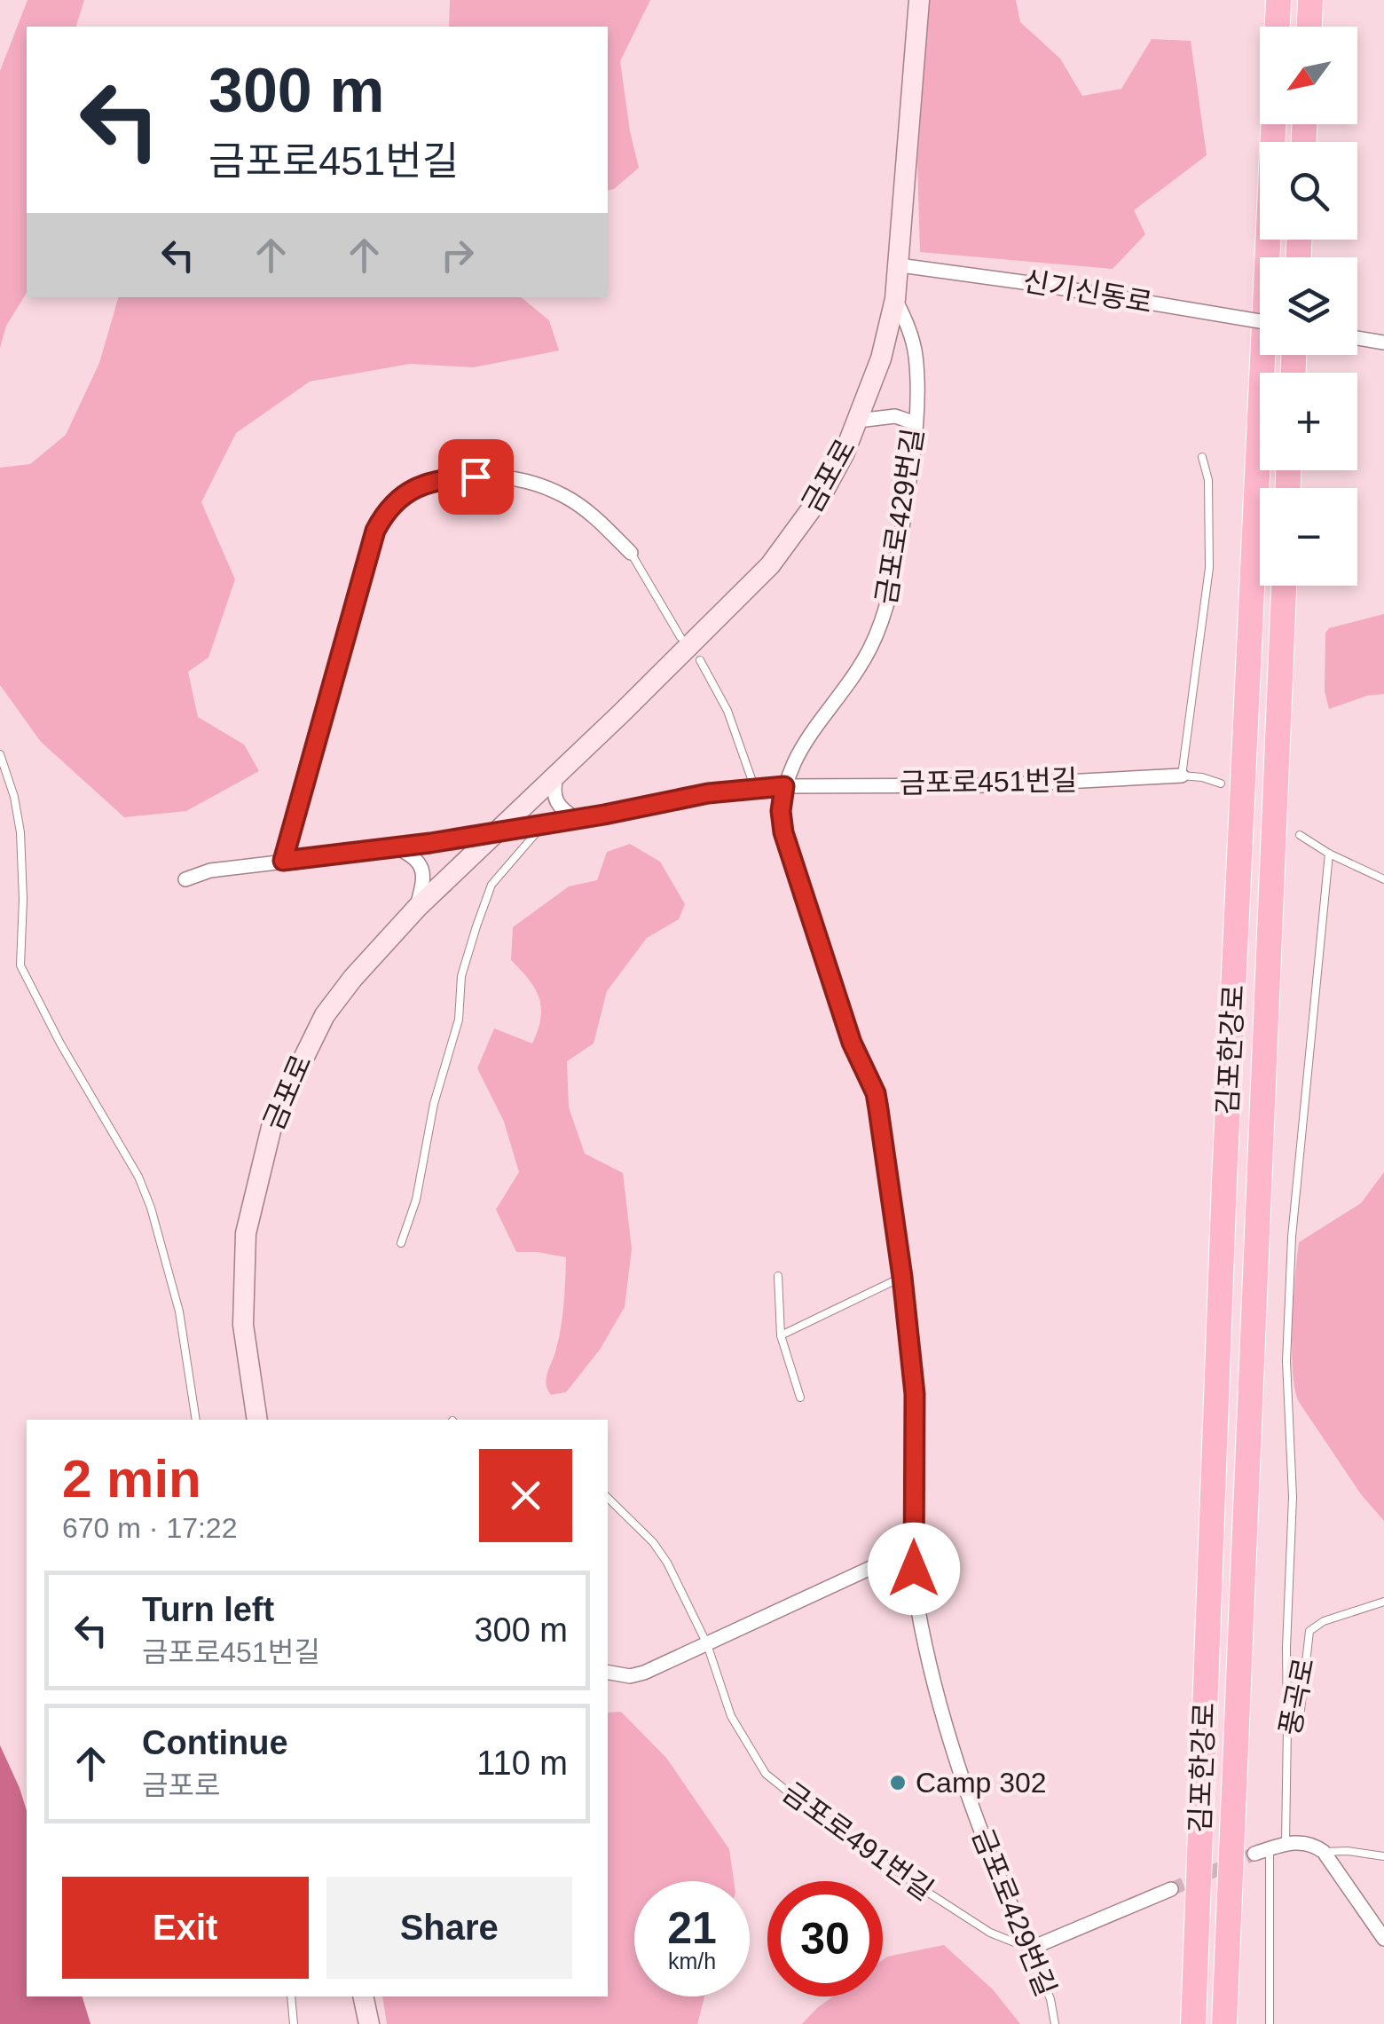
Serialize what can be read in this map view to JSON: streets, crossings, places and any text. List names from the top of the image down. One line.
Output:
{"streets":{"highway":["김포한강로"],"main road":["금포로"],"street":["신기신동로","금포로429번길","금포로451번길"],"lane":["풍곡로","금포로491번길"]},"crossings":[["신기신동로","금포로"],["금포로","금포로429번길"],["금포로","금포로451번길"],["금포로429번길","금포로451번길"],["금포로429번길","금포로491번길"]],"places":["Camp 302"],"north":"bottom left","page":{"map_buttons":["+","−"],"turn":["300 m","금포로451번길"],"heading":["2 min","670 m · 17:22"],"list":[{"name":"Turn left","note":"금포로451번길","value":"300 m"},{"name":"Continue","note":"금포로","value":"110 m"}],"buttons":["Exit","Share"],"speed":"21 km/h","limit":"30"}}
